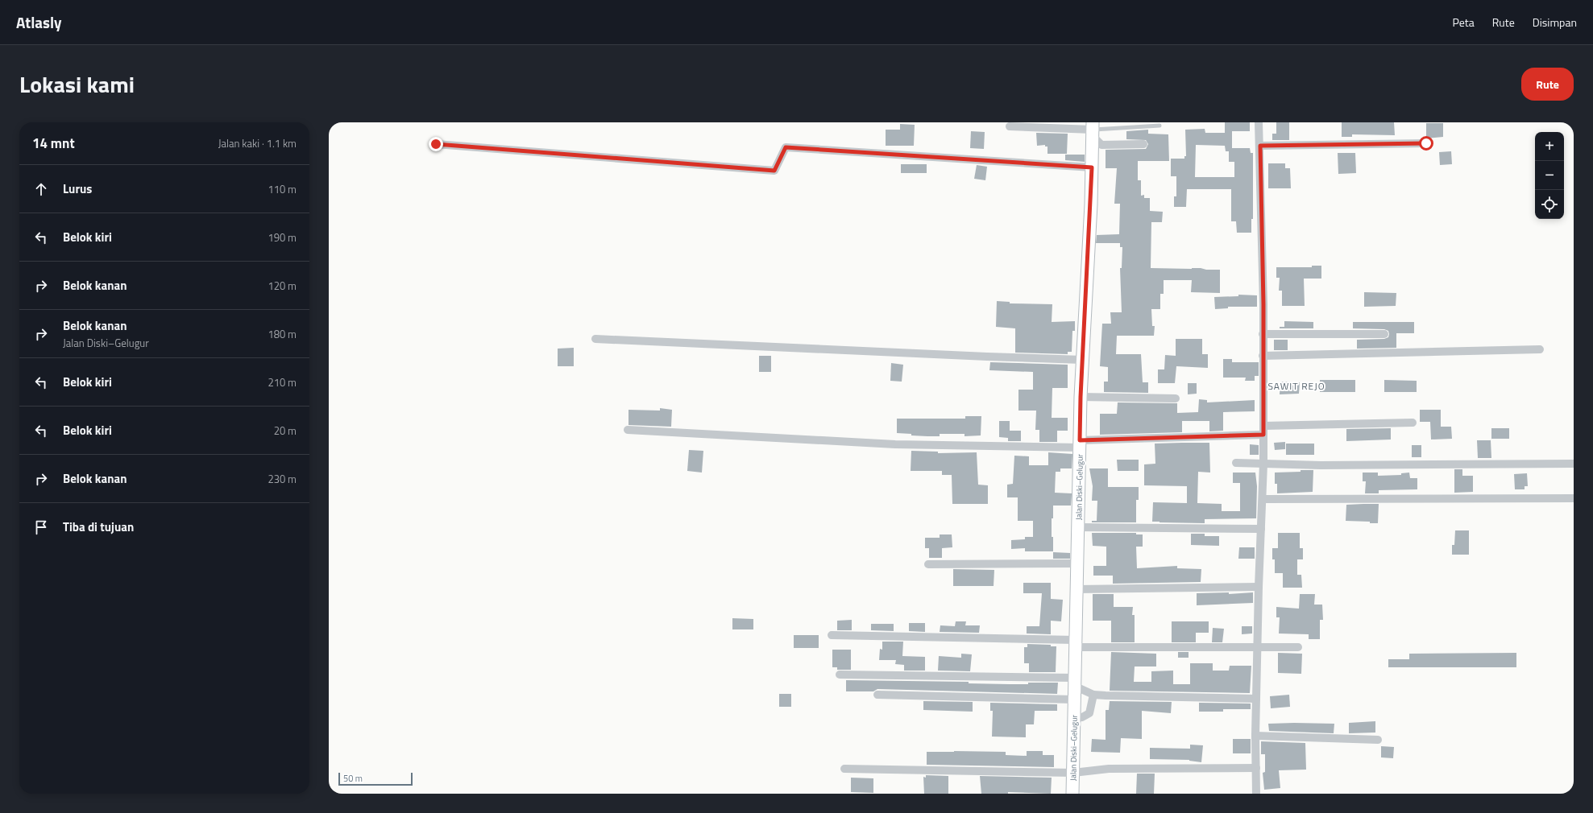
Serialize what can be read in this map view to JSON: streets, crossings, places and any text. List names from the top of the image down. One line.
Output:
{"streets":{"main road":["Jalan Diski–Gelugur"]},"districts":["SAWIT REJO"],"scale_bar":"50 m","page":{"header":"Atlasly","nav":["Peta","Rute","Disimpan"],"title":"Lokasi kami","buttons":"Rute","heading":["14 mnt","Jalan kaki · 1.1 km"],"map_buttons":["+","−"],"list":[["Lurus","110 m"],["Belok kiri","190 m"],["Belok kanan","120 m"],["Belok kanan","Jalan Diski–Gelugur","180 m"],["Belok kiri","210 m"],["Belok kiri","20 m"],["Belok kanan","230 m"],"Tiba di tujuan"],"scale":"50 m"}}
